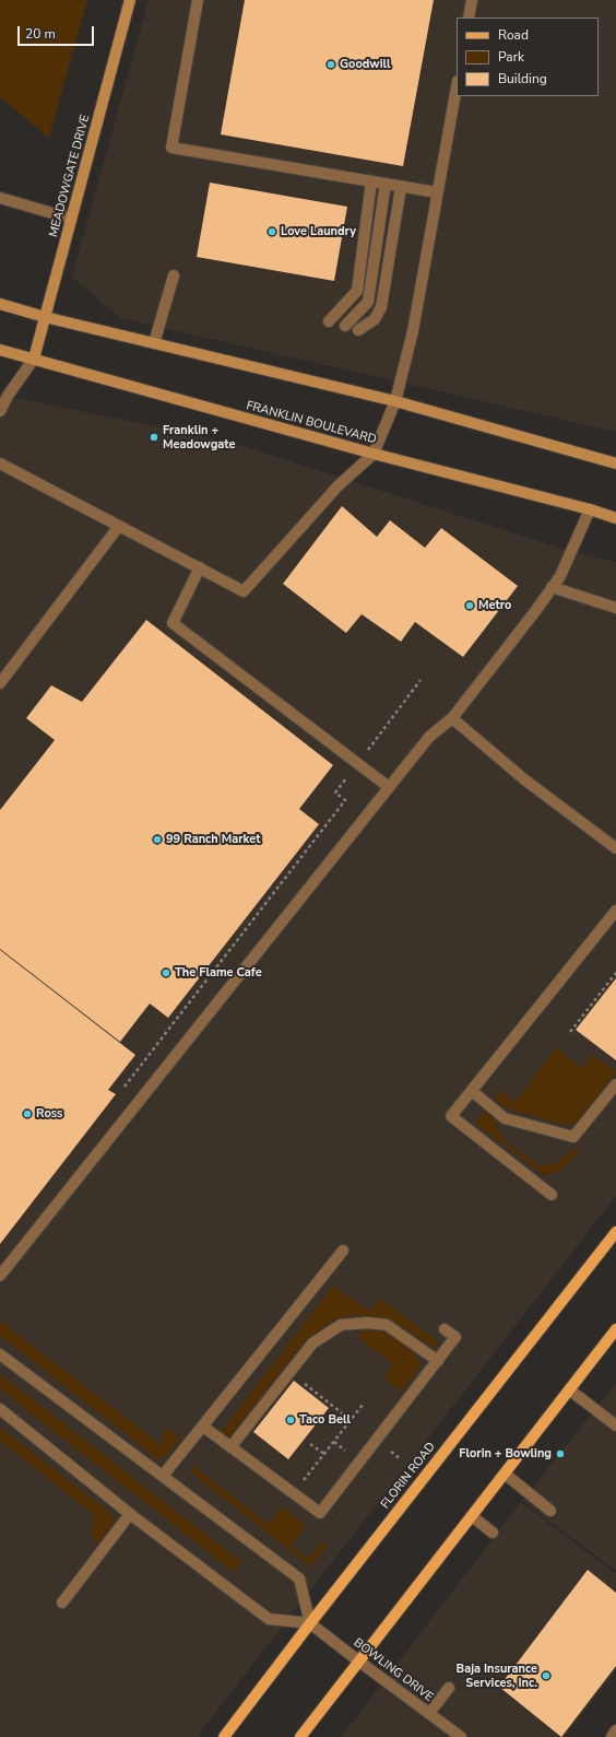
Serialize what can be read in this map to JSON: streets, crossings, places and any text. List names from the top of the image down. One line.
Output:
{"streets":{"main road":["MEADOWGATE DRIVE","FRANKLIN BOULEVARD","FLORIN ROAD"],"street":["BOWLING DRIVE"]},"crossings":[["MEADOWGATE DRIVE","FRANKLIN BOULEVARD"],["FLORIN ROAD","BOWLING DRIVE"]],"places":["Goodwill","Love Laundry","Franklin + Meadowgate","Metro","99 Ranch Market","The Flame Cafe","Ross","Taco Bell","Florin + Bowling","Baja Insurance Services, Inc."],"legend":["Road","Park","Building"],"scale_bar":"20 m"}
